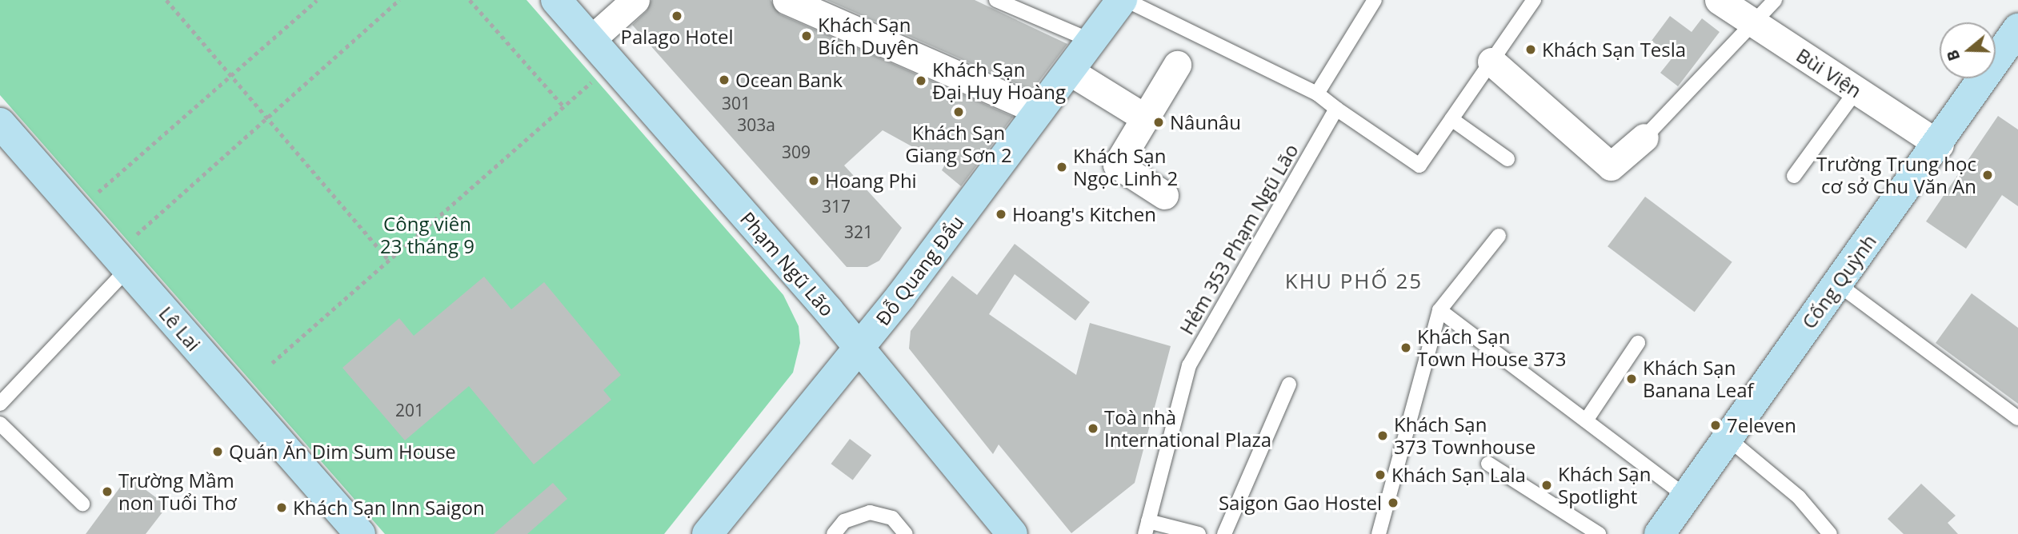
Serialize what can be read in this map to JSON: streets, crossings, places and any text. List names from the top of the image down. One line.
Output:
{"streets":{"street":["Bùi Viện","Phạm Ngũ Lão","Ðỗ Quang Ðẩu","Cống Quỳnh","Lê Lai"],"lane":["Hẻm 353 Phạm Ngũ Lão"]},"crossings":[["Bùi Viện","Cống Quỳnh"],["Phạm Ngũ Lão","Ðỗ Quang Ðẩu"]],"districts":["KHU PHỐ 25"],"parks":["Công viên 23 tháng 9"],"places":["Palago Hotel","Khách Sạn Bích Duyên","Khách Sạn Tesla","Ocean Bank","Khách Sạn Đại Huy Hoàng","Khách Sạn Giang Sơn 2","Nâunâu","Khách Sạn Ngọc Linh 2","Trường Trung học cơ sở Chu Văn An","Hoang Phi","Hoang's Kitchen","Khách Sạn Town House 373","Khách Sạn Banana Leaf","7eleven","Toà nhà International Plaza","Khách Sạn 373 Townhouse","Quán Ăn Dim Sum House","Khách Sạn Lala","Khách Sạn Spotlight","Trường Mầm non Tuổi Thơ","Saigon Gao Hostel","Khách Sạn Inn Saigon"],"house_numbers":["301","303a","309","317","321","201"],"north":"left"}
